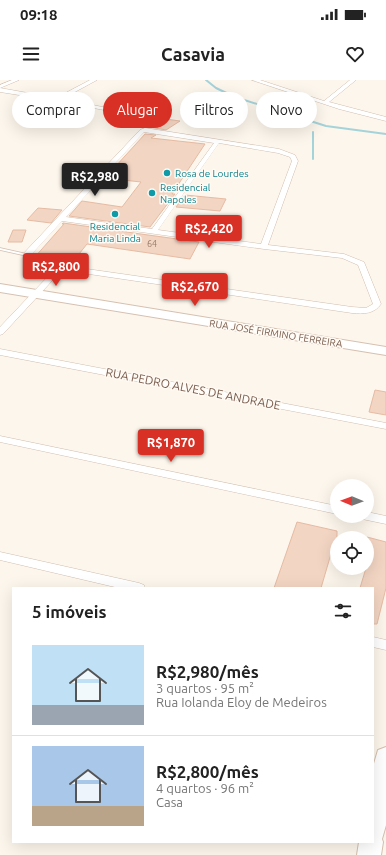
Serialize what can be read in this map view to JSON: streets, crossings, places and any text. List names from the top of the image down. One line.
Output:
{"streets":{"main road":["RUA JOSÉ FIRMINO FERREIRA"],"street":["RUA PEDRO ALVES DE ANDRADE"]},"places":["Rosa de Lourdes","Residencial Napoles","Residencial Maria Linda"],"house_numbers":["64"],"north":"left","page":{"status":"09:18","header":"Casavia","chip":["Comprar","Alugar","Filtros","Novo"],"price":["R$2,980","R$2,420","R$2,800","R$2,670","R$1,870"],"heading":"5 imóveis","list":[{"name":"R$2,980/mês","note":"3 quartos · 95 m² · Rua Iolanda Eloy de Medeiros"},{"name":"R$2,800/mês","note":"4 quartos · 96 m² · Casa"}]}}
